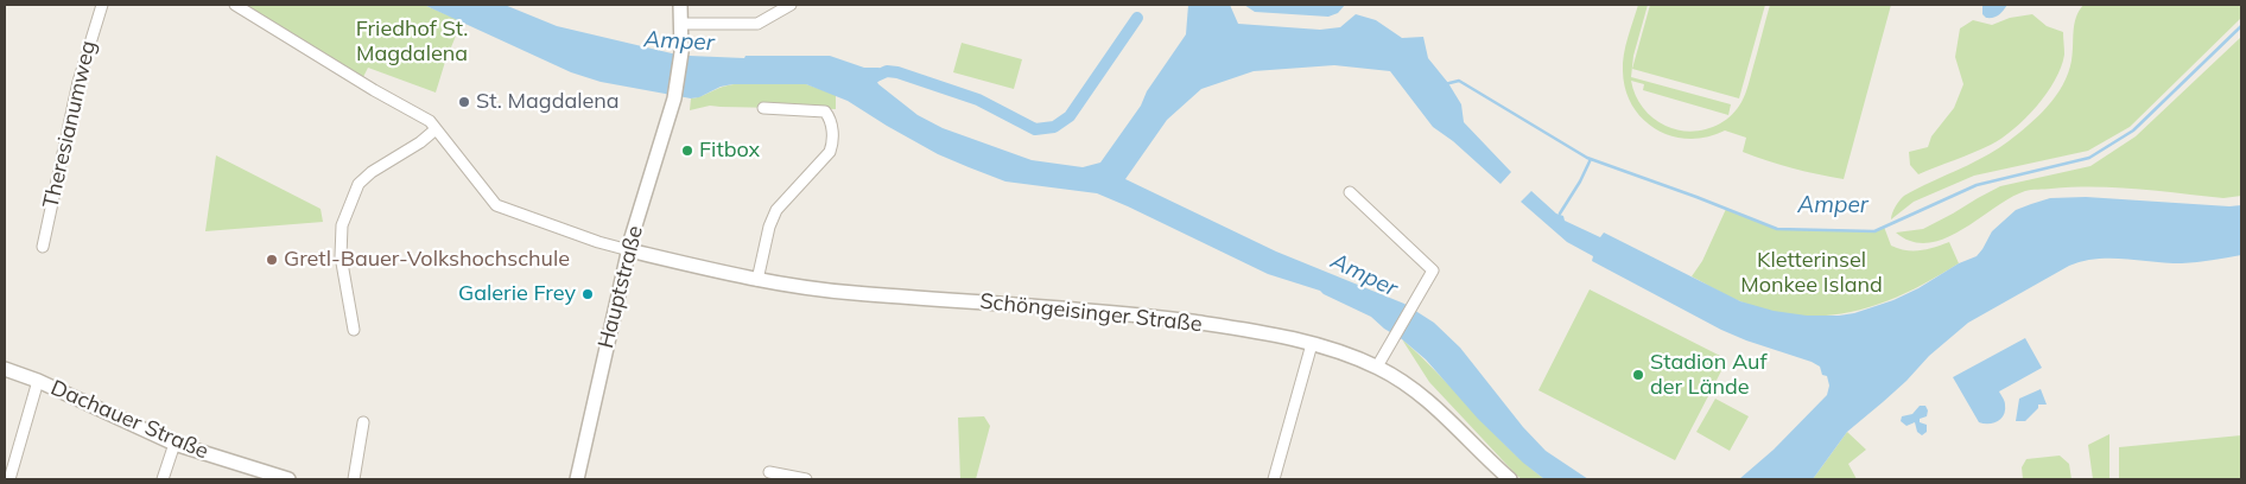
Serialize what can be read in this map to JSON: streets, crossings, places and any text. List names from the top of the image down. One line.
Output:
{"streets":{"street":["Theresianumweg","Hauptstraße","Schöngeisinger Straße","Dachauer Straße"]},"crossings":[["Hauptstraße","Schöngeisinger Straße"]],"water":["Amper"],"parks":["Friedhof St. Magdalena","Kletterinsel Monkee Island"],"places":["St. Magdalena","Fitbox","Gretl-Bauer-Volkshochschule","Galerie Frey","Stadion Auf der Lände"]}
